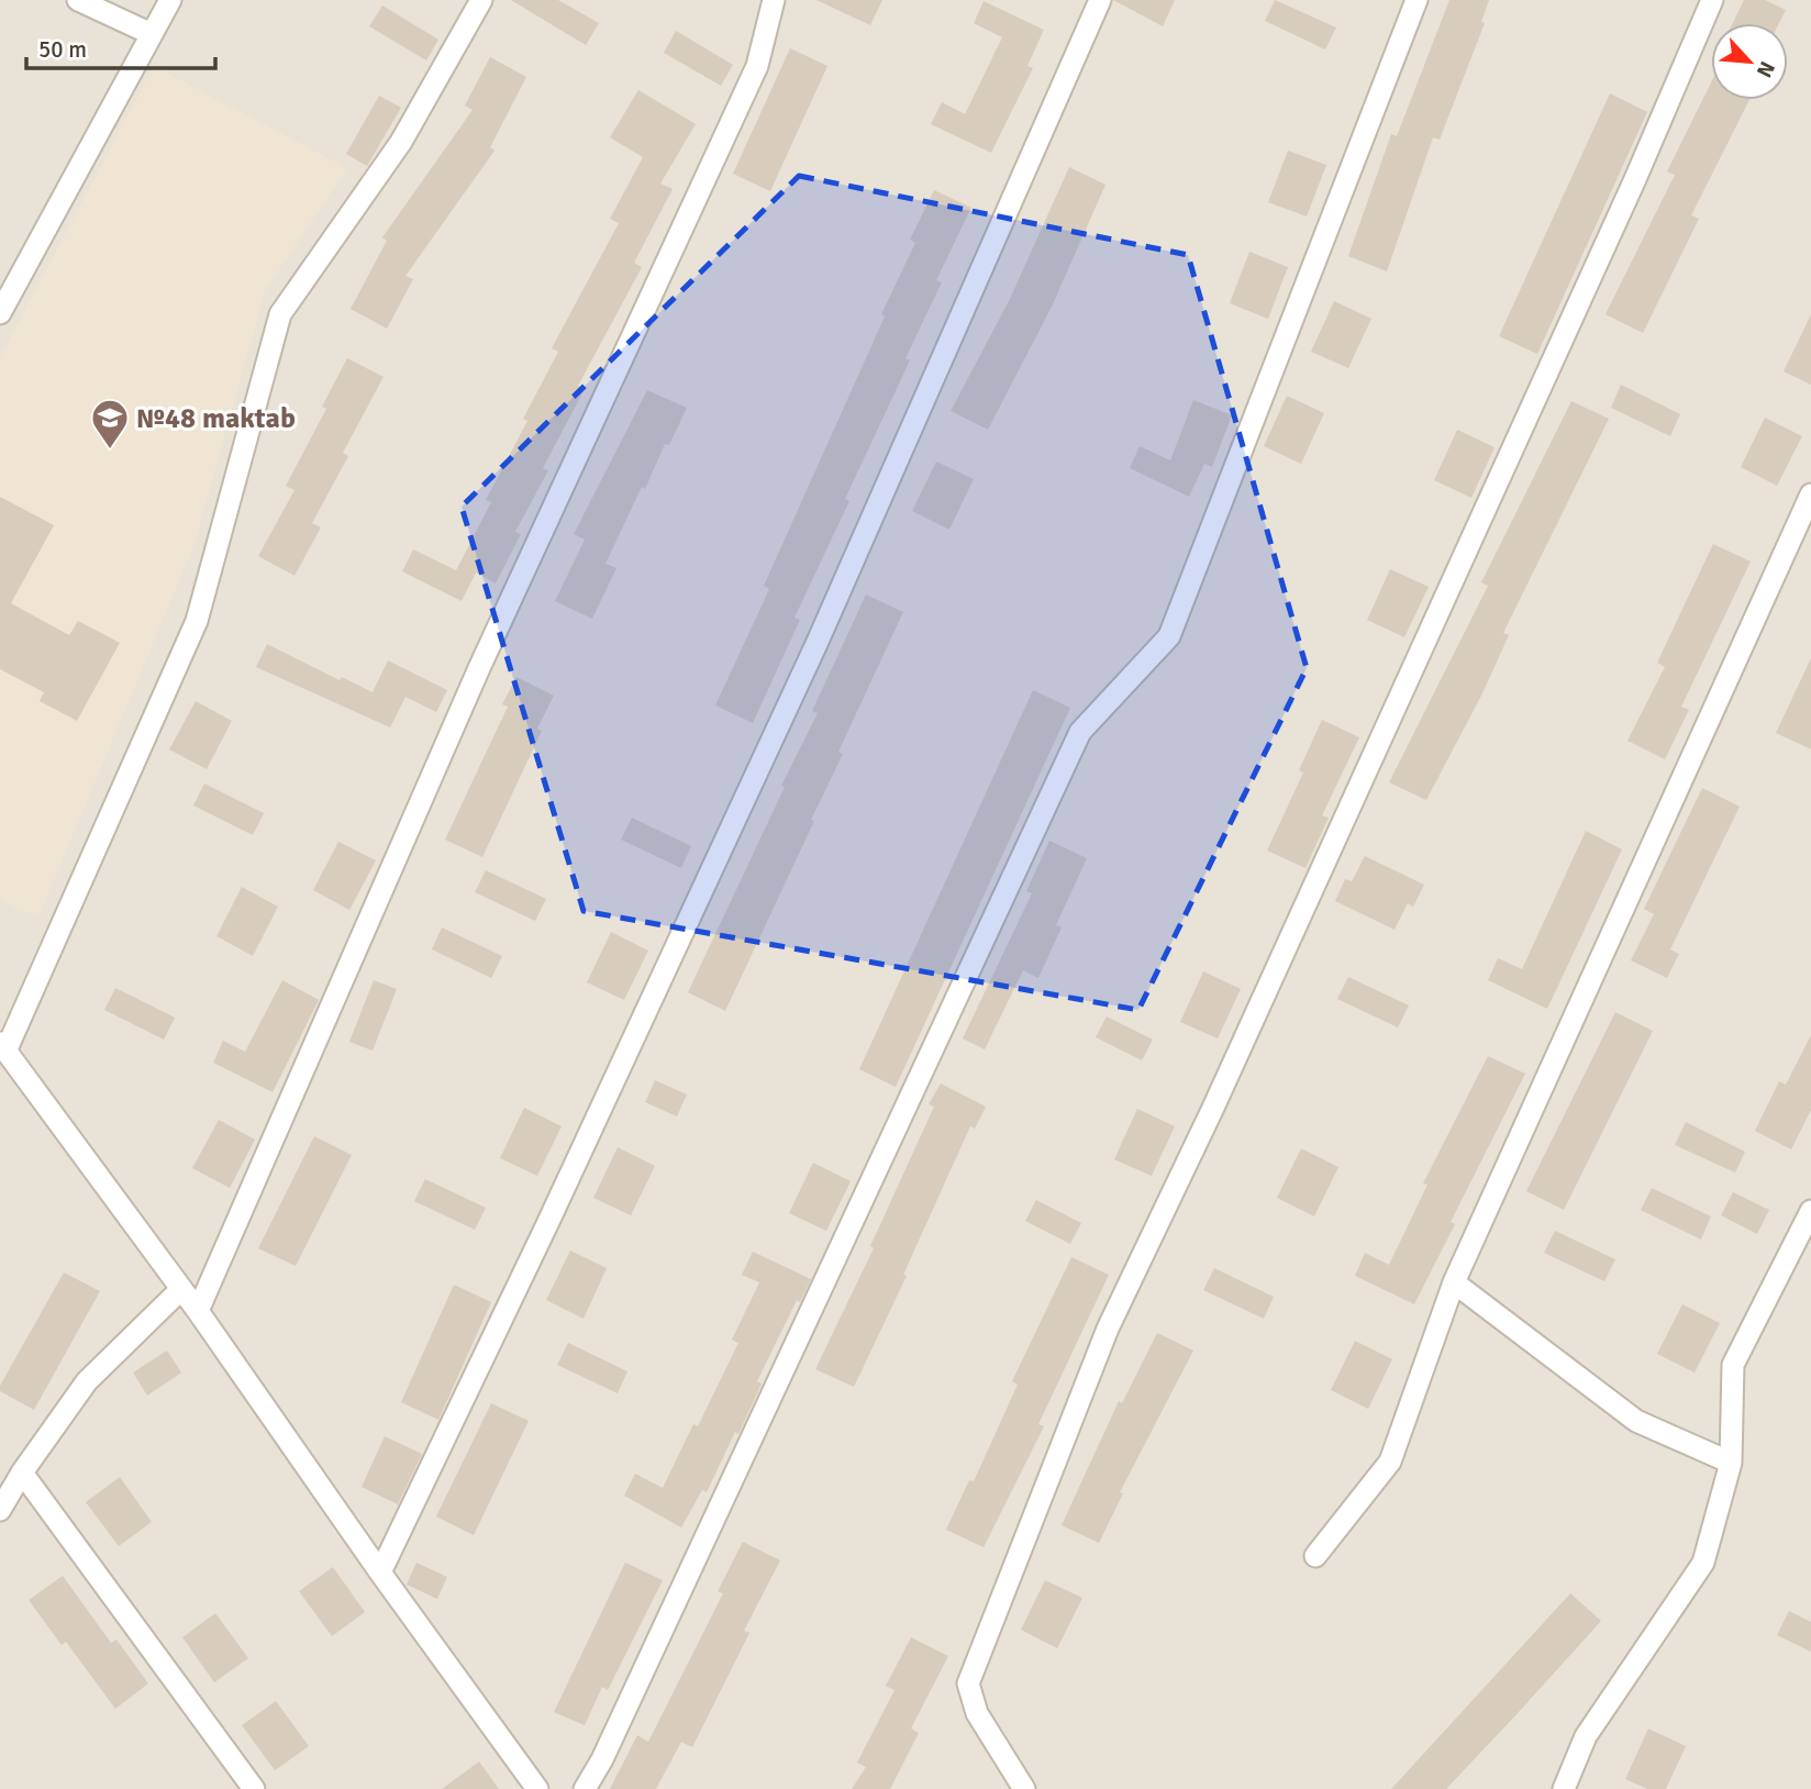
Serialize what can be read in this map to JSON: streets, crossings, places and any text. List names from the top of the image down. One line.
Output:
{"places":{"school or university":["№48 maktab"]},"scale_bar":"50 m","north":"bottom right"}
